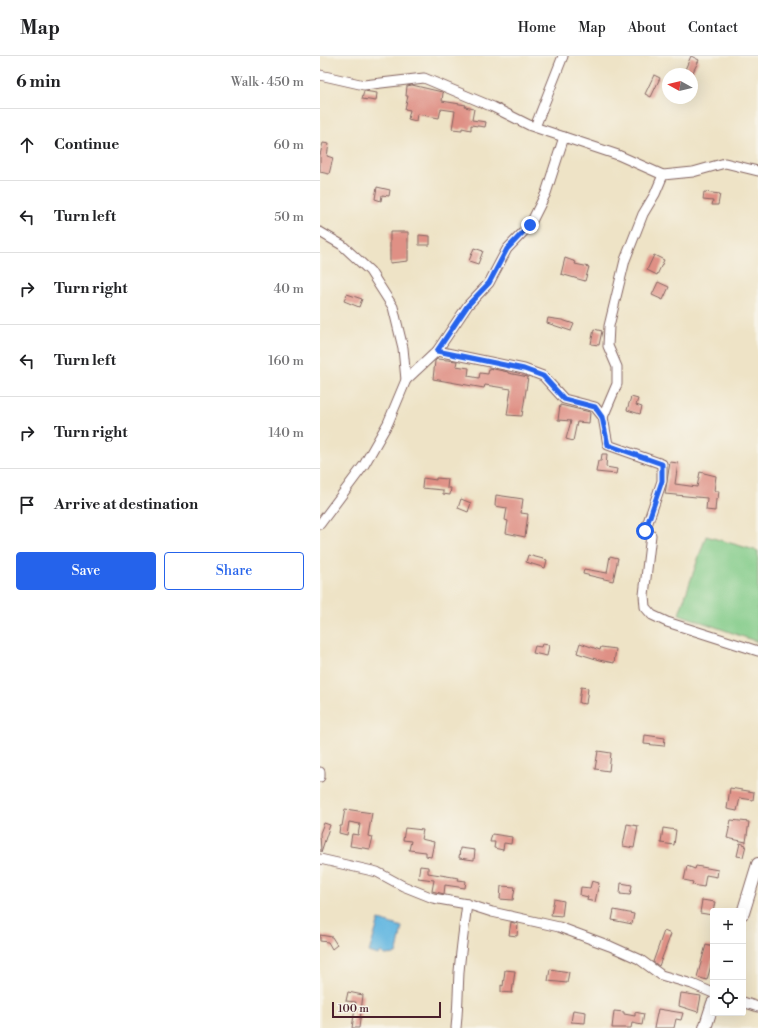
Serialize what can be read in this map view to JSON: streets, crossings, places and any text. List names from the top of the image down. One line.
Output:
{"scale_bar":"100 m","north":"left","page":{"header":"Map","nav":["Home","Map","About","Contact"],"heading":["6 min","Walk · 450 m"],"list":[["Continue","60 m"],["Turn left","50 m"],["Turn right","40 m"],["Turn left","160 m"],["Turn right","140 m"],"Arrive at destination"],"buttons":["Save","Share"],"map_buttons":["+","−"],"scale":"100 m"}}
